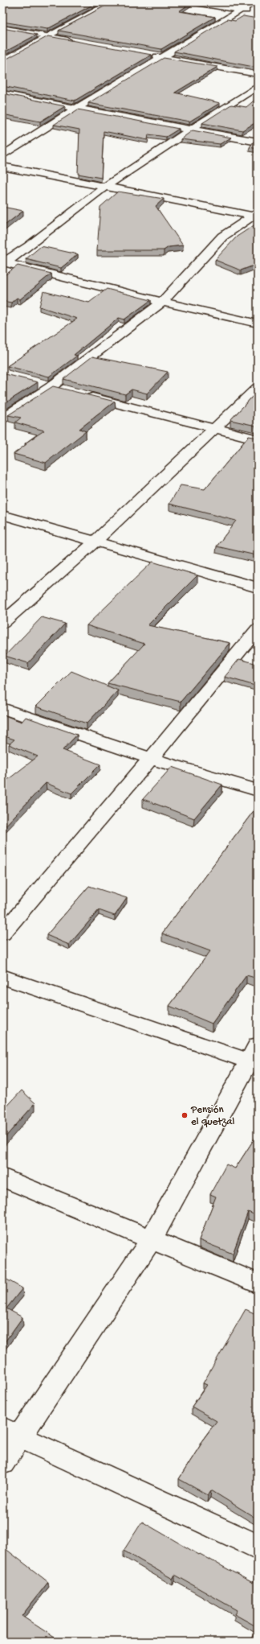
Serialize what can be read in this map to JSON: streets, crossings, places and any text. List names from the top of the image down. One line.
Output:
{"places":["Pensión el quetzal"]}
